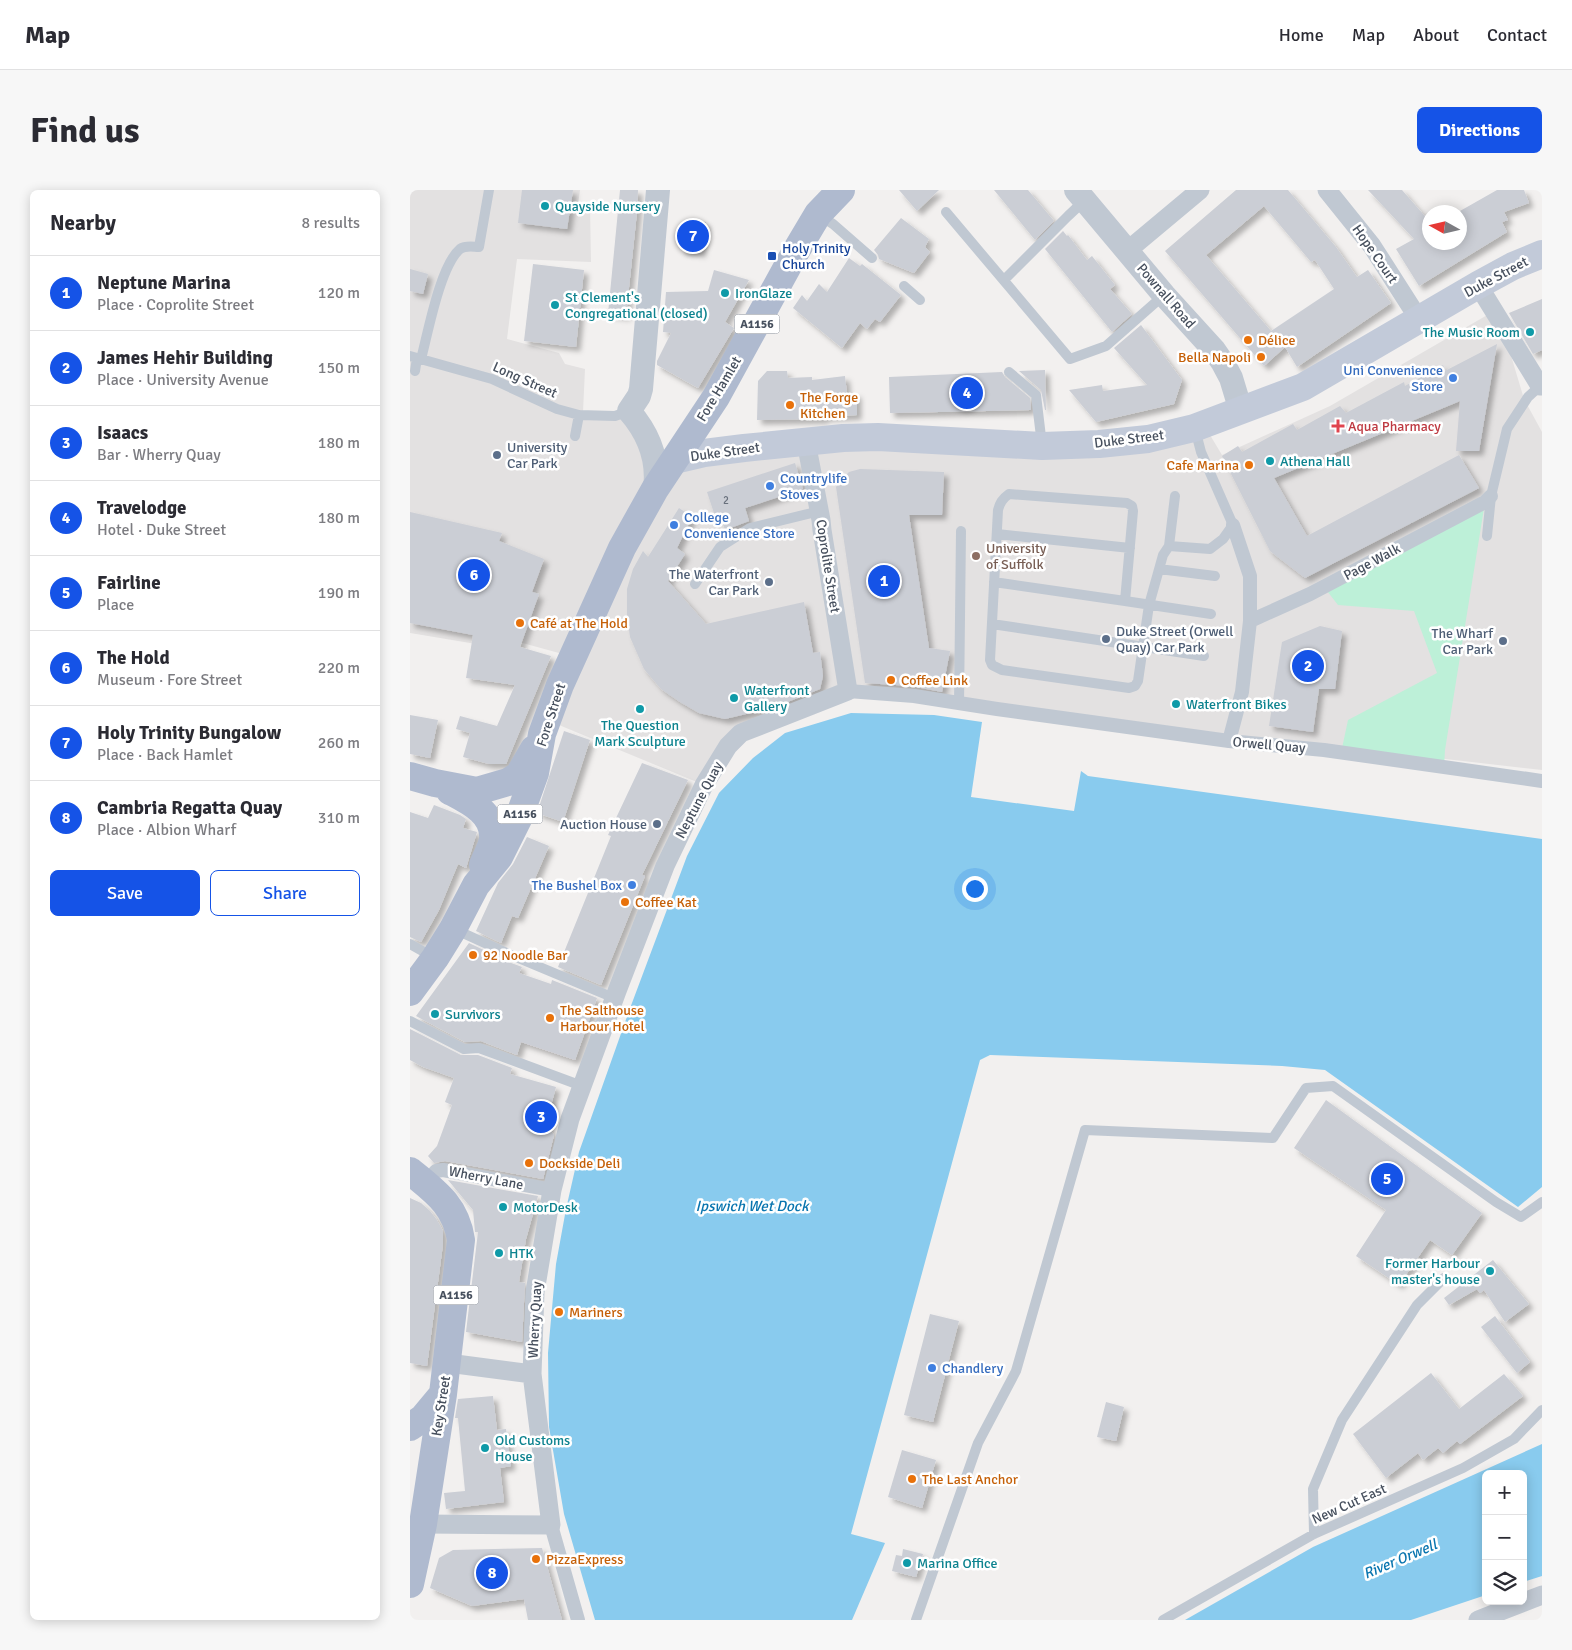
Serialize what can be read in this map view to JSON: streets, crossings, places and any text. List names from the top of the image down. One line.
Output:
{"streets":{"main road":["Duke Street","A1156","Fore Hamlet","Fore Street","Key Street"],"street":["Hope Court","Pownall Road","Page Walk","Coprolite Street","Orwell Quay","Neptune Quay","Wherry Lane","Wherry Quay"],"lane":["Long Street","New Cut East"]},"crossings":[["Hope Court","Duke Street"],["Duke Street","Pownall Road"],["Duke Street","Fore Hamlet"],["Duke Street","Coprolite Street"],["Duke Street","Fore Street"],["A1156","Fore Street"],["Fore Hamlet","Fore Street"],["Coprolite Street","Neptune Quay"],["Orwell Quay","Neptune Quay"],["Neptune Quay","Wherry Quay"],["Wherry Lane","Wherry Quay"],["Wherry Lane","Key Street"]],"water":["Ipswich Wet Dock","River Orwell"],"places":{"other":["Quayside Nursery","IronGlaze","St Clement's Congregational (closed)","The Music Room","Délice","Bella Napoli","Uni Convenience Store","The Forge Kitchen","University Car Park","Athena Hall","Cafe Marina","Countrylife Stoves","College Convenience Store","University of Suffolk","The Waterfront Car Park","Café at The Hold","Duke Street (Orwell Quay) Car Park","The Wharf Car Park","Coffee Link","Waterfront Gallery","Waterfront Bikes","The Question Mark Sculpture","Auction House","The Bushel Box","Coffee Kat","92 Noodle Bar","Survivors","The Salthouse Harbour Hotel","Dockside Deli","MotorDesk","HTK","Former Harbour master's house","Mariners","Chandlery","Old Customs House","The Last Anchor","PizzaExpress","Marina Office"],"transit":["Holy Trinity Church"],"health":["Aqua Pharmacy"]},"house_numbers":["2"],"north":"left","page":{"header":"Map","nav":["Home","Map","About","Contact"],"buttons":["Directions",["Save","Share"]],"title":"Find us","heading":["Nearby","8 results"],"pins":["7","4","6","1","2","3","5","8"],"list":[{"mark":"1","name":"Neptune Marina","note":"Place · Coprolite Street","value":"120 m"},{"mark":"2","name":"James Hehir Building","note":"Place · University Avenue","value":"150 m"},{"mark":"3","name":"Isaacs","note":"Bar · Wherry Quay","value":"180 m"},{"mark":"4","name":"Travelodge","note":"Hotel · Duke Street","value":"180 m"},{"mark":"5","name":"Fairline","note":"Place","value":"190 m"},{"mark":"6","name":"The Hold","note":"Museum · Fore Street","value":"220 m"},{"mark":"7","name":"Holy Trinity Bungalow","note":"Place · Back Hamlet","value":"260 m"},{"mark":"8","name":"Cambria Regatta Quay","note":"Place · Albion Wharf","value":"310 m"}],"map_buttons":["+","−"]}}
